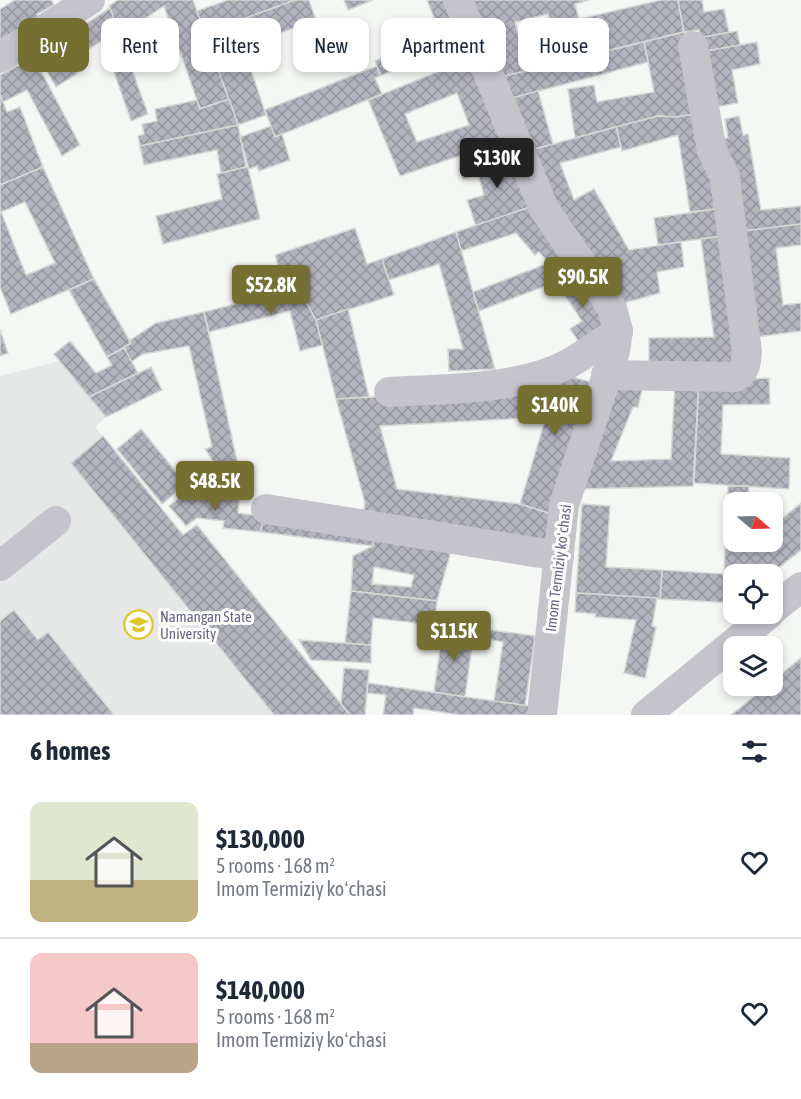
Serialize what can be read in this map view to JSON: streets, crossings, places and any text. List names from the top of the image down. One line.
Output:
{"streets":{"street":["Imom Termiziy koʻchasi"]},"places":{"school or university":["Namangan State University"]},"north":"right","page":{"chip":["Buy","Rent","Filters","New","Apartment","House"],"price":["$130K","$90.5K","$52.8K","$140K","$48.5K","$115K"],"heading":"6 homes","list":[{"name":"$130,000","note":"5 rooms · 168 m² · Imom Termiziy koʻchasi"},{"name":"$140,000","note":"5 rooms · 168 m² · Imom Termiziy koʻchasi"}]}}
